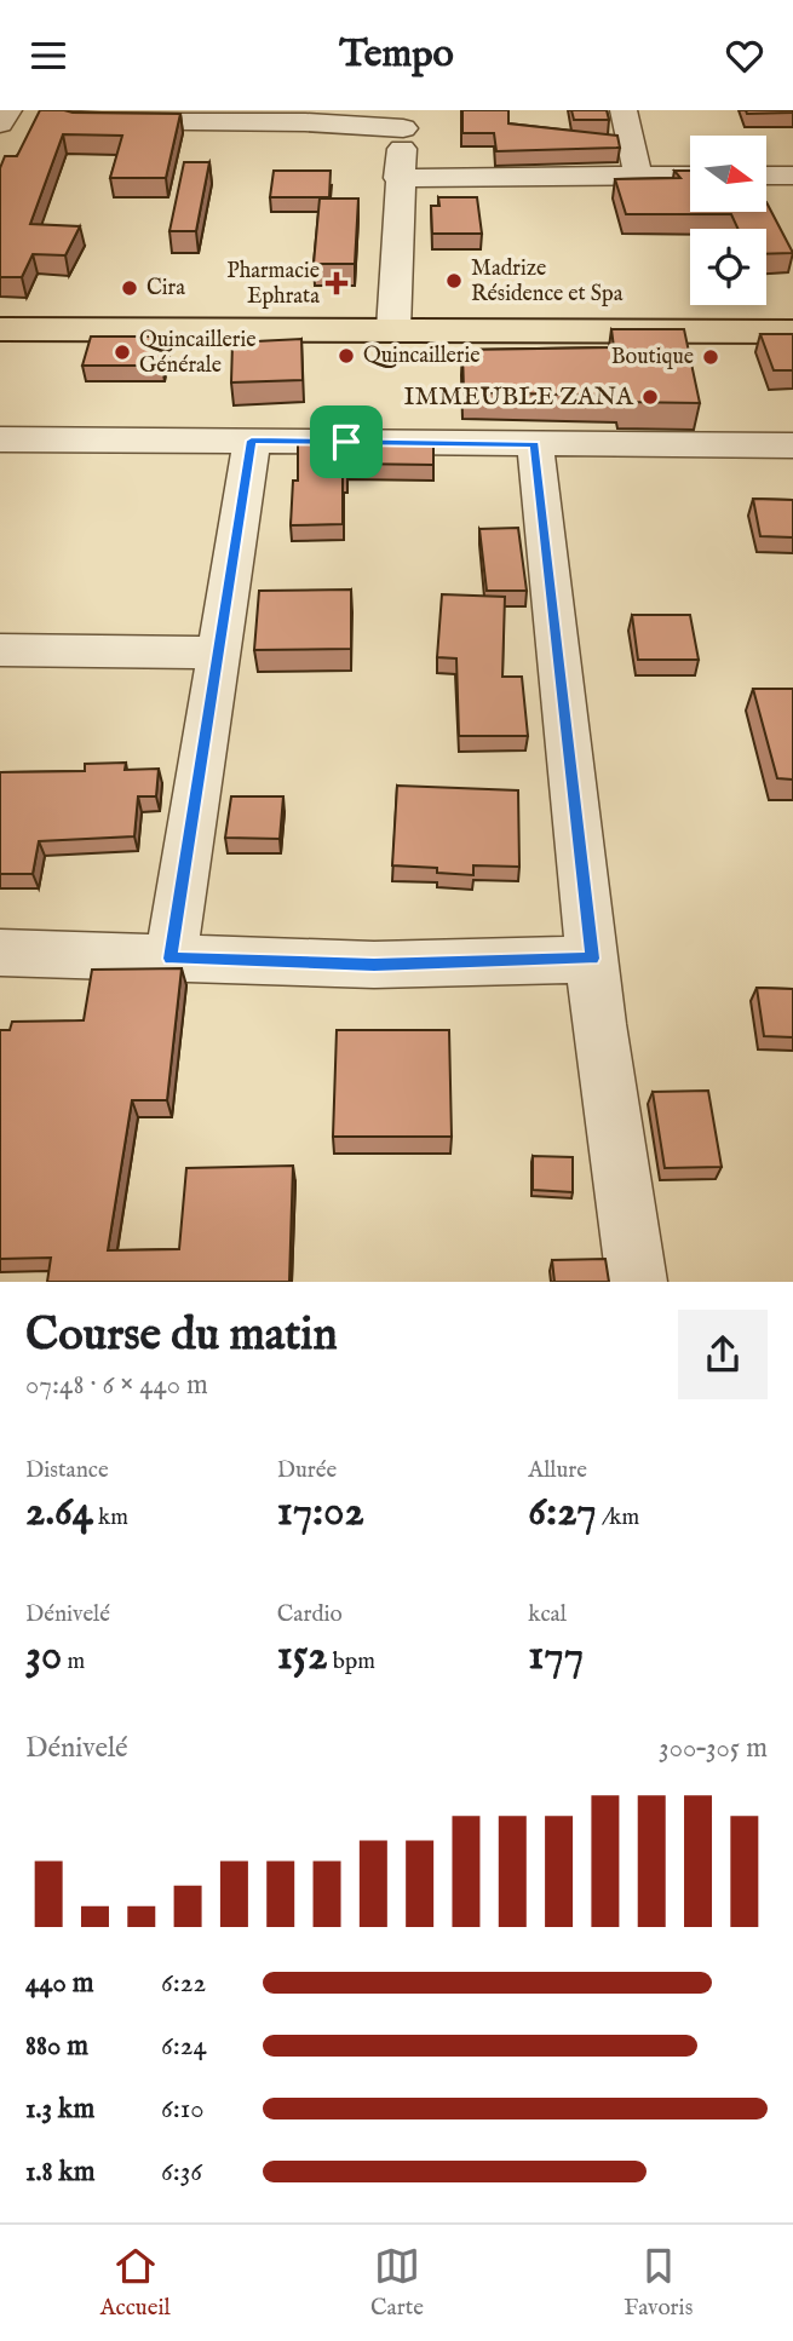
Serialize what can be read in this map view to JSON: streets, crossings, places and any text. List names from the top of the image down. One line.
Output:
{"places":{"other":["Madrize Résidence et Spa","Cira","Quincaillerie Générale","Quincaillerie","Boutique","IMMEUBLE ZANA"],"health":["Pharmacie Ephrata"]},"north":"right","page":{"header":"Tempo","heading":["Course du matin","07:48 · 6 × 440 m"],"stats":[["Distance","2.64 km"],["Durée","17:02"],["Allure","6:27 /km"],["Dénivelé","30 m"],["Cardio","152 bpm"],["kcal","177"]],"chart":["Dénivelé","300–305 m"],"list":[{"name":"440 m","note":"6:22"},{"name":"880 m","note":"6:24"},{"name":"1.3 km","note":"6:10"},{"name":"1.8 km","note":"6:36"}],"tabs":["Accueil","Carte","Favoris"]}}
